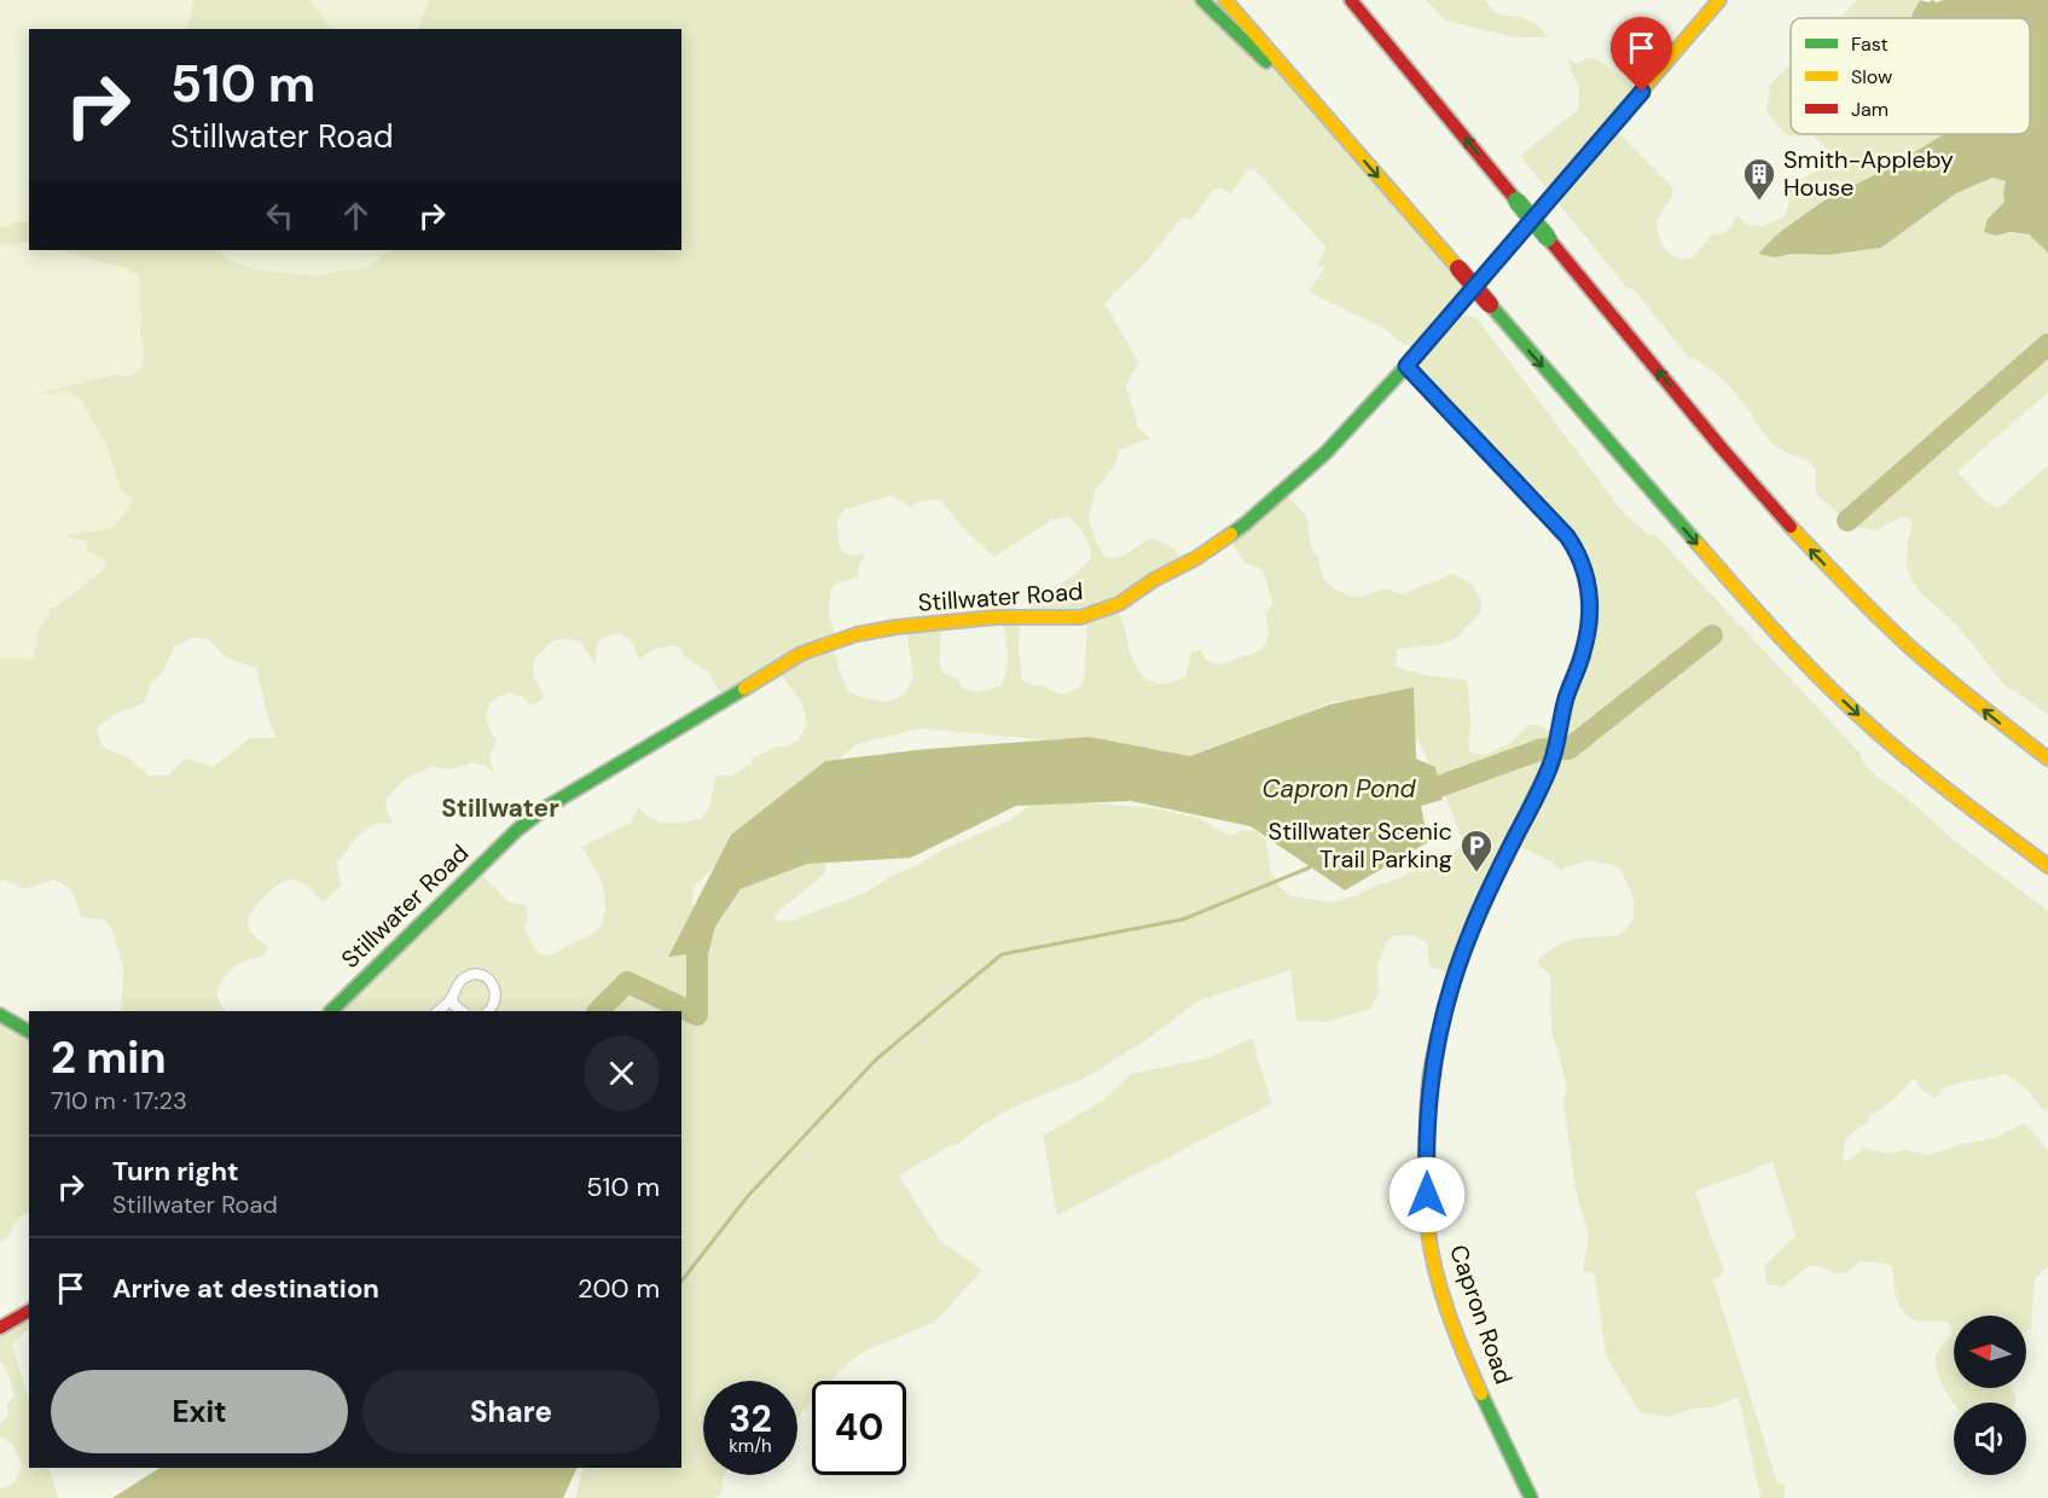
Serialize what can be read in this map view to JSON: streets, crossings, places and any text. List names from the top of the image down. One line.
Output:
{"streets":{"main road":["Stillwater Road","Capron Road"]},"crossings":[["Stillwater Road","Capron Road"]],"districts":["Stillwater"],"water":["Capron Pond"],"places":{"building":["Smith-Appleby House"],"parking":["Stillwater Scenic Trail Parking"]},"legend":["Fast","Slow","Jam"],"north":"left","page":{"turn":["510 m","Stillwater Road"],"heading":["2 min","710 m · 17:23"],"list":[{"name":"Turn right","note":"Stillwater Road","value":"510 m"},{"name":"Arrive at destination","value":"200 m"}],"buttons":["Exit","Share"],"speed":"32 km/h","limit":"40"}}
